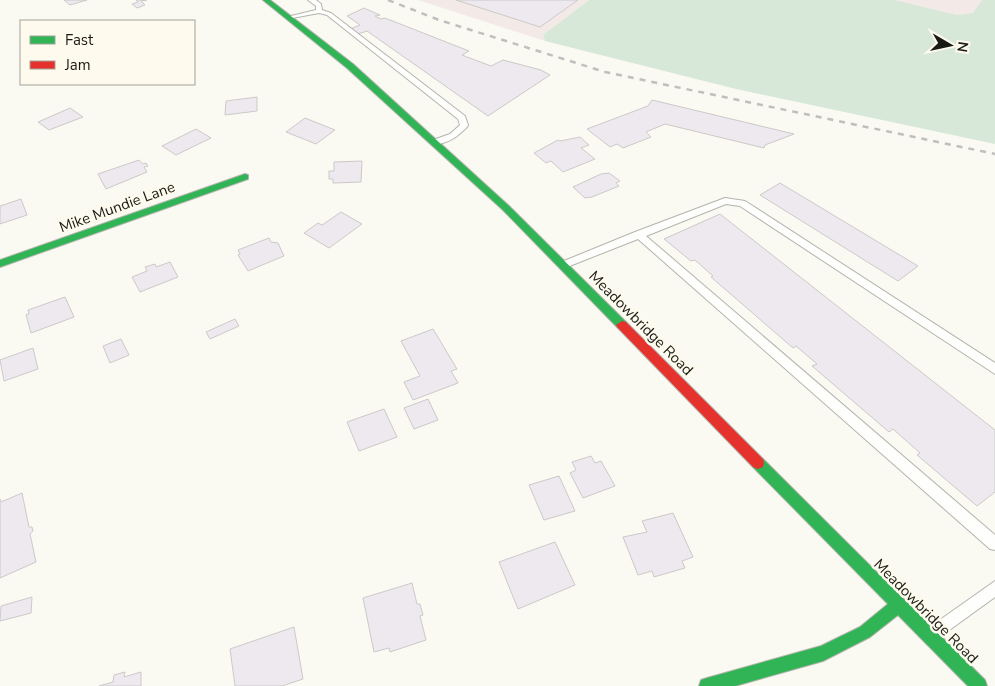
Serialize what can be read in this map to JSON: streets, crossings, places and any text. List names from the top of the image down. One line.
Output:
{"streets":{"main road":["Mike Mundie Lane","Meadowbridge Road"]},"legend":["Fast","Jam"],"north":"right"}
